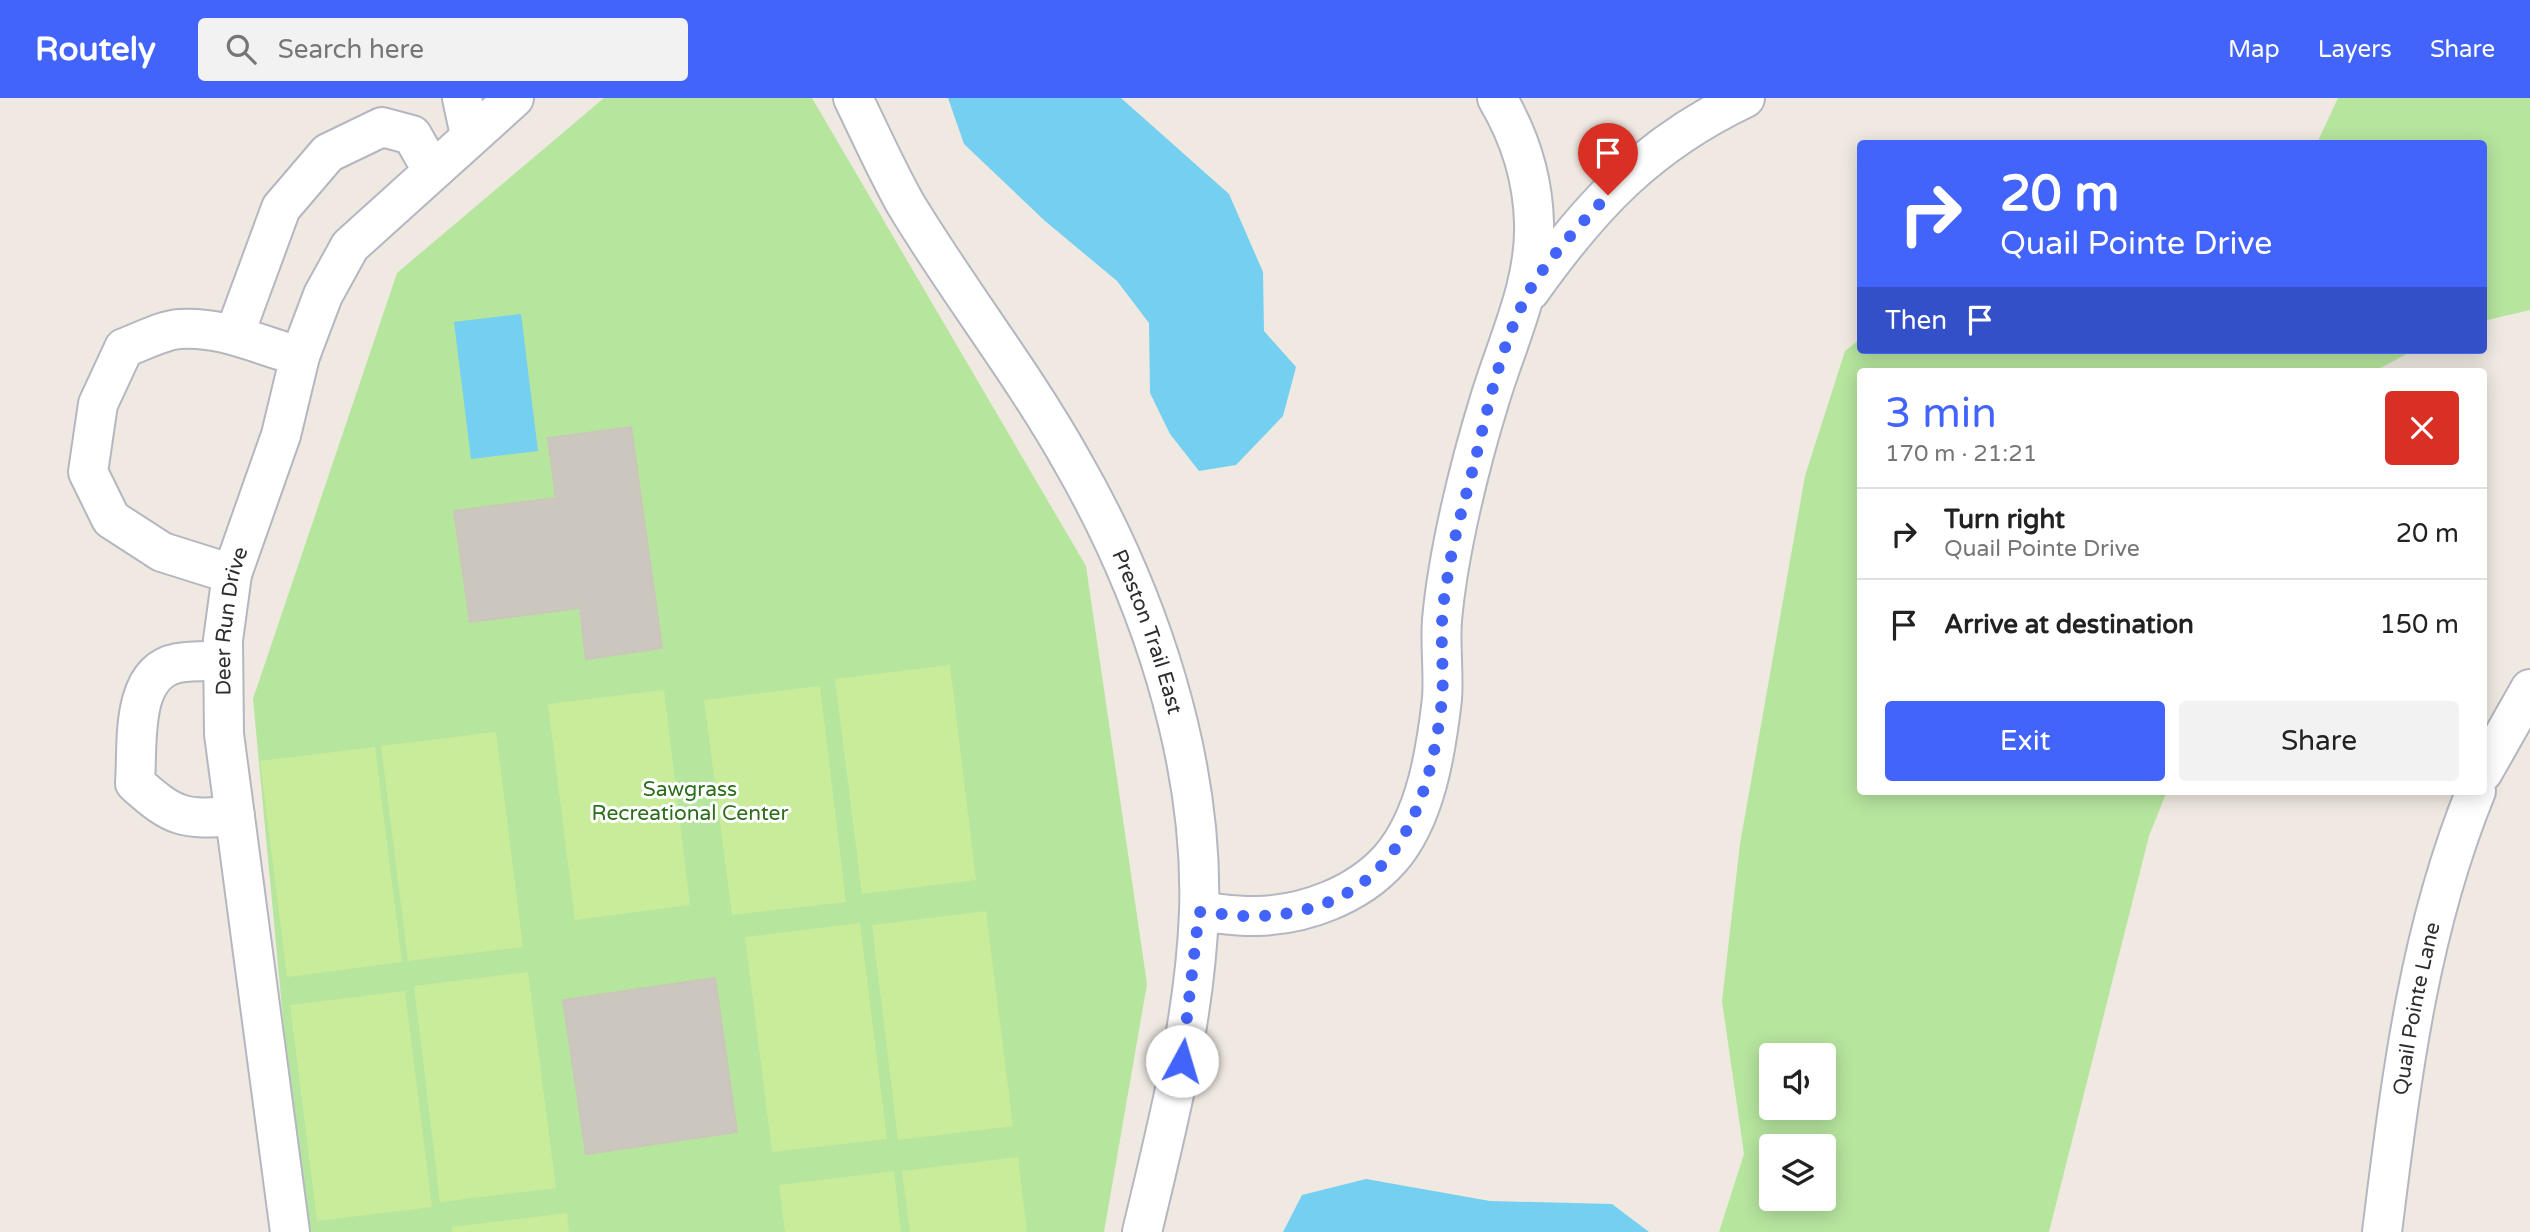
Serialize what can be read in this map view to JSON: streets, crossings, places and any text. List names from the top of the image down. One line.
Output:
{"streets":{"street":["Deer Run Drive","Preston Trail East","Quail Pointe Lane"]},"parks":["Sawgrass Recreational Center"],"page":{"header":"Routely","search":"Search here","nav":["Map","Layers","Share"],"turn":["20 m","Quail Pointe Drive"],"then":"Then","heading":["3 min","170 m · 21:21"],"list":[{"name":"Turn right","note":"Quail Pointe Drive","value":"20 m"},{"name":"Arrive at destination","value":"150 m"}],"buttons":["Exit","Share"]}}
